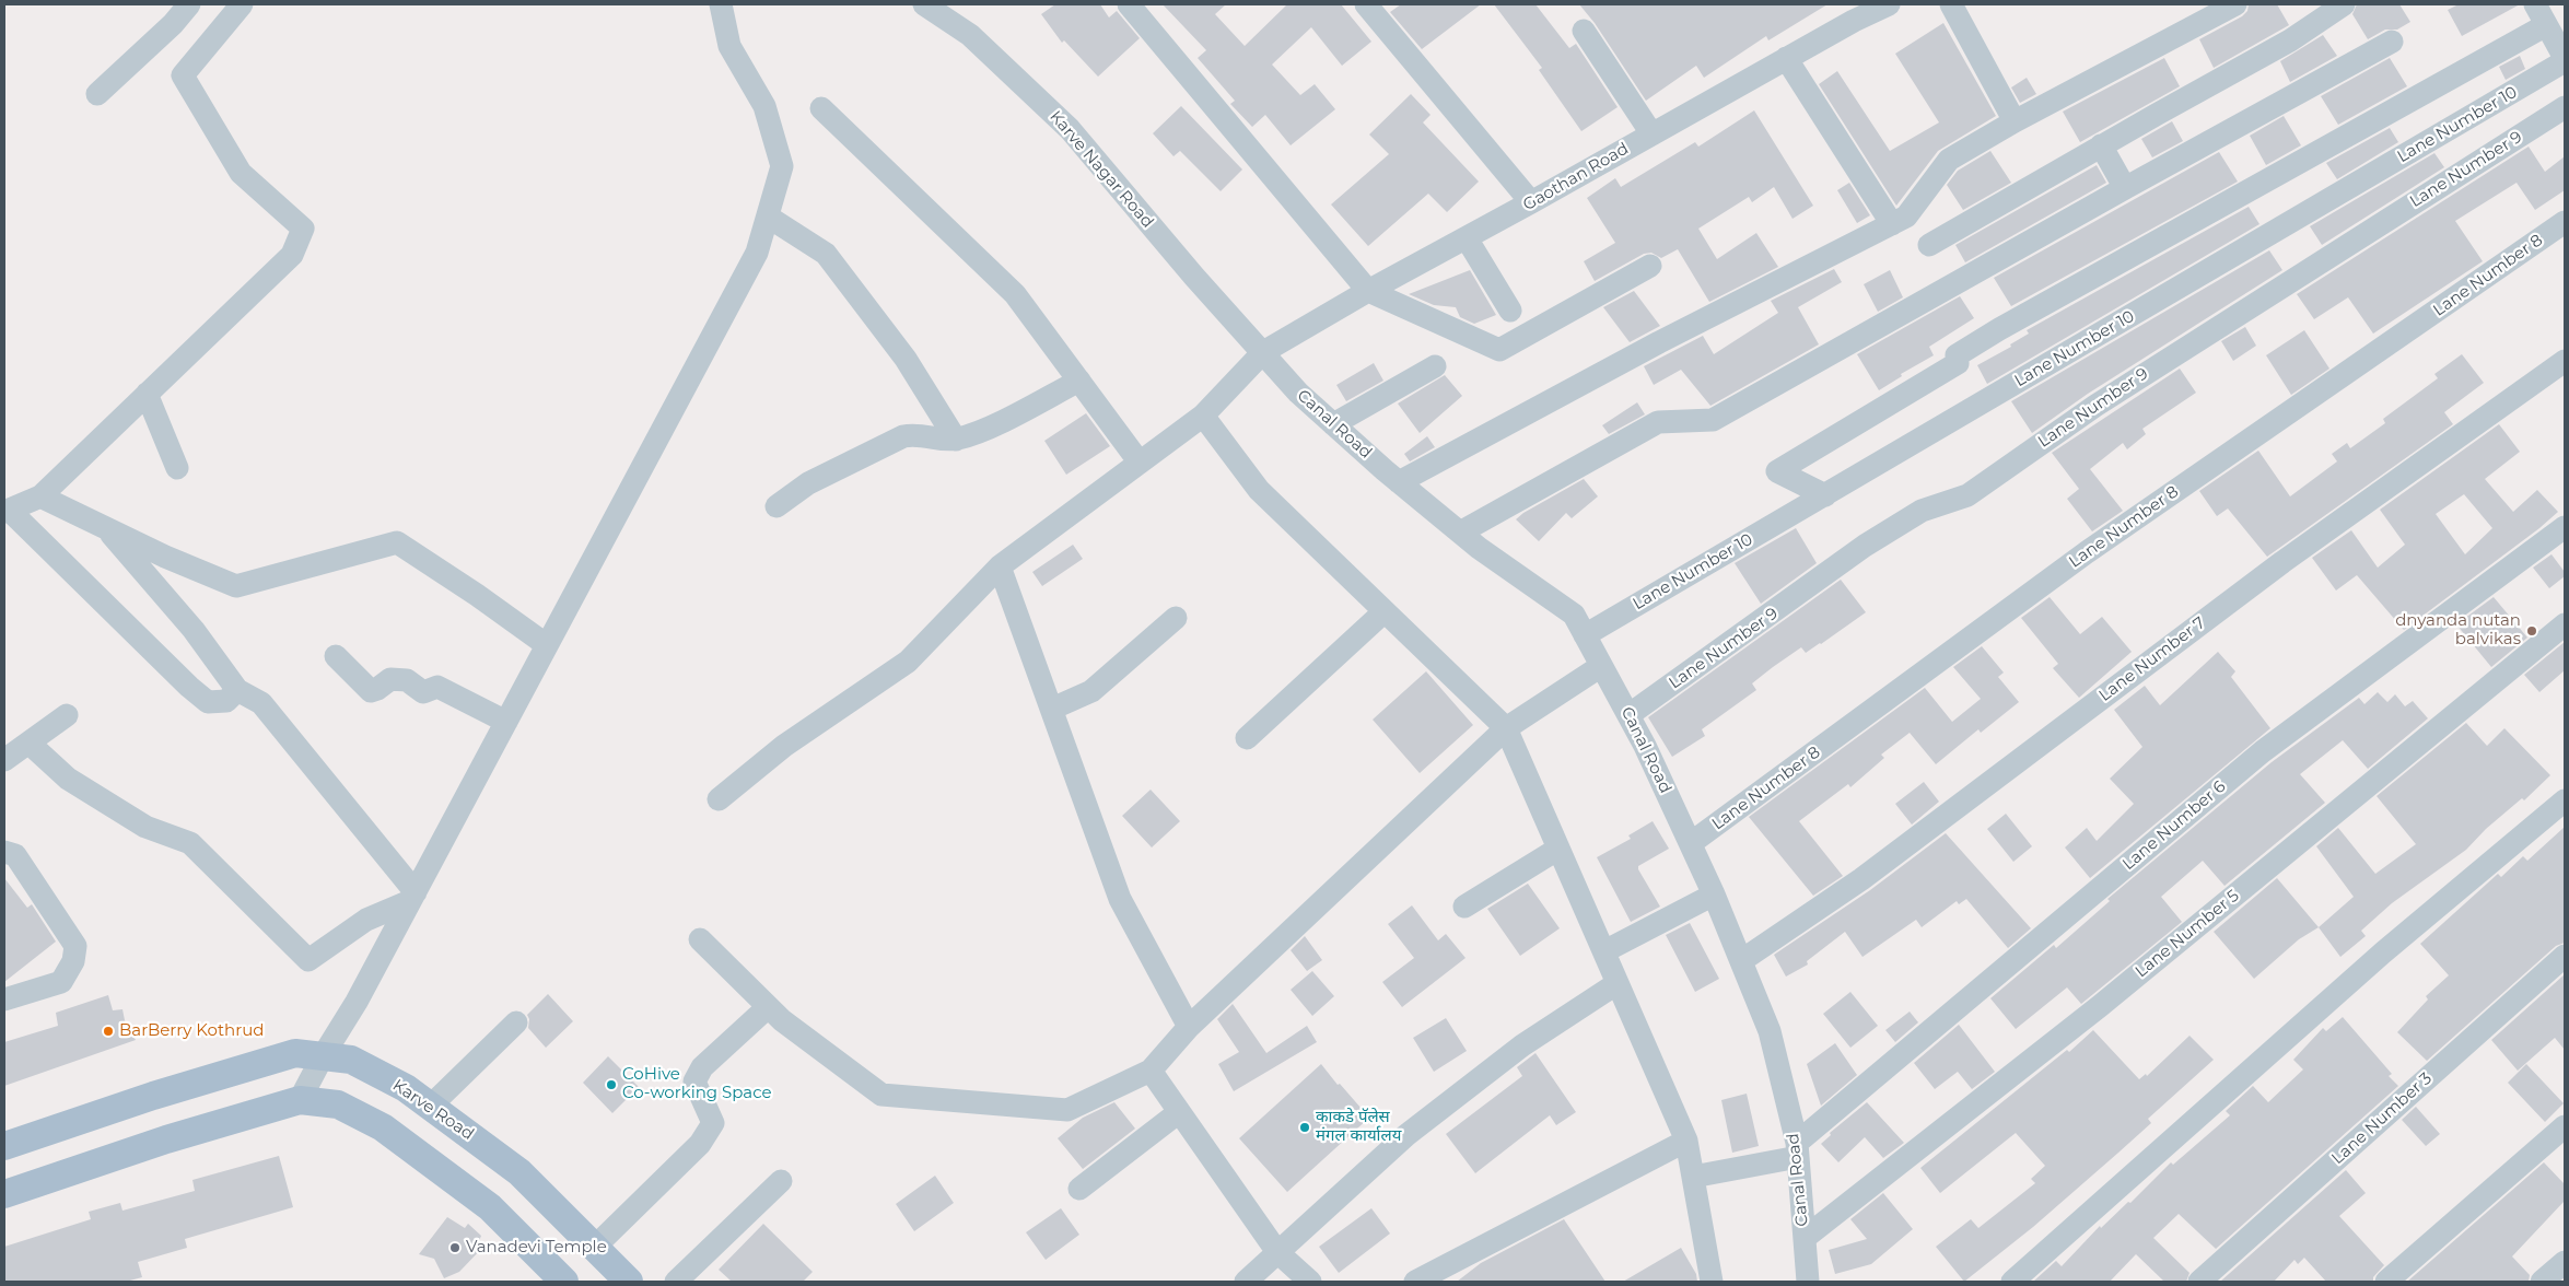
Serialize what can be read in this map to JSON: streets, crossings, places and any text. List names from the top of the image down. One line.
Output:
{"streets":{"main road":["Karve Road"],"street":["Lane Number 10","Karve Nagar Road","Lane Number 9","Gaothan Road","Lane Number 8","Canal Road","Lane Number 7","Lane Number 6","Lane Number 5","Lane Number 3"]},"crossings":[["Lane Number 10","Canal Road"],["Karve Nagar Road","Gaothan Road"],["Karve Nagar Road","Canal Road"],["Lane Number 9","Canal Road"],["Gaothan Road","Canal Road"],["Lane Number 8","Canal Road"],["Canal Road","Lane Number 7"],["Canal Road","Lane Number 6"],["Canal Road","Lane Number 5"]],"places":["dnyanda nutan balvikas","BarBerry Kothrud","CoHive Co-working Space","काकडे पॅलेस मंगल कार्यालय","Vanadevi Temple"]}
